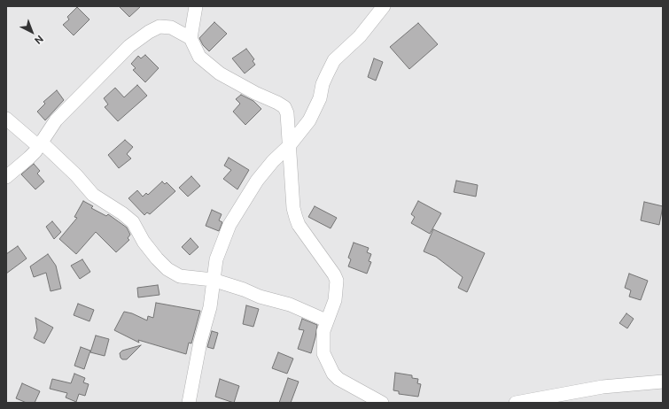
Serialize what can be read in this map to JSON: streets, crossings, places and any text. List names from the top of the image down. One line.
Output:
{"north":"bottom right"}
